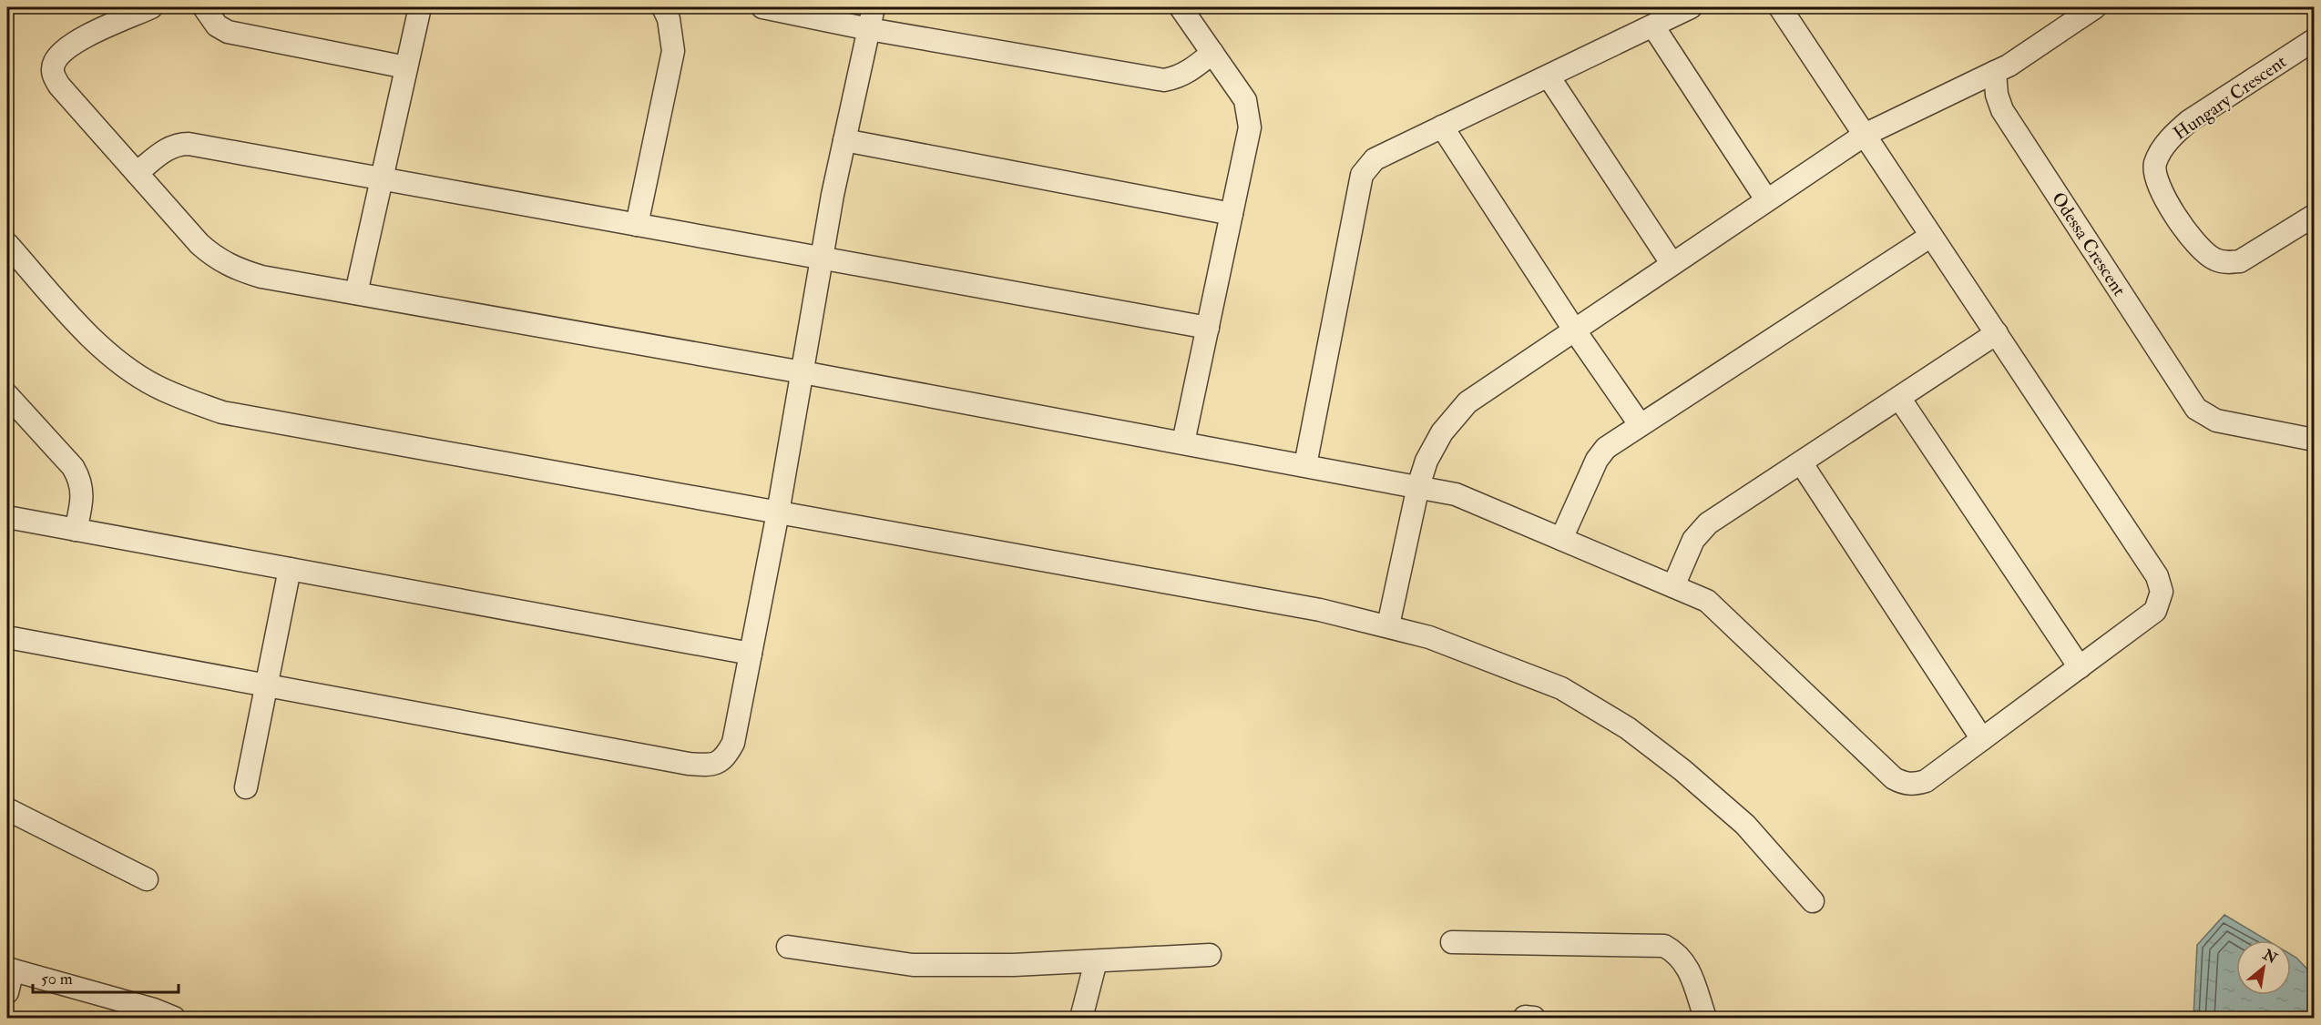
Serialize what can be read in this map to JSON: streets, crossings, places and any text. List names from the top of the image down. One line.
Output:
{"streets":{"street":["Hungary Crescent","Odessa Crescent"]},"scale_bar":"50 m","north":"top right"}
